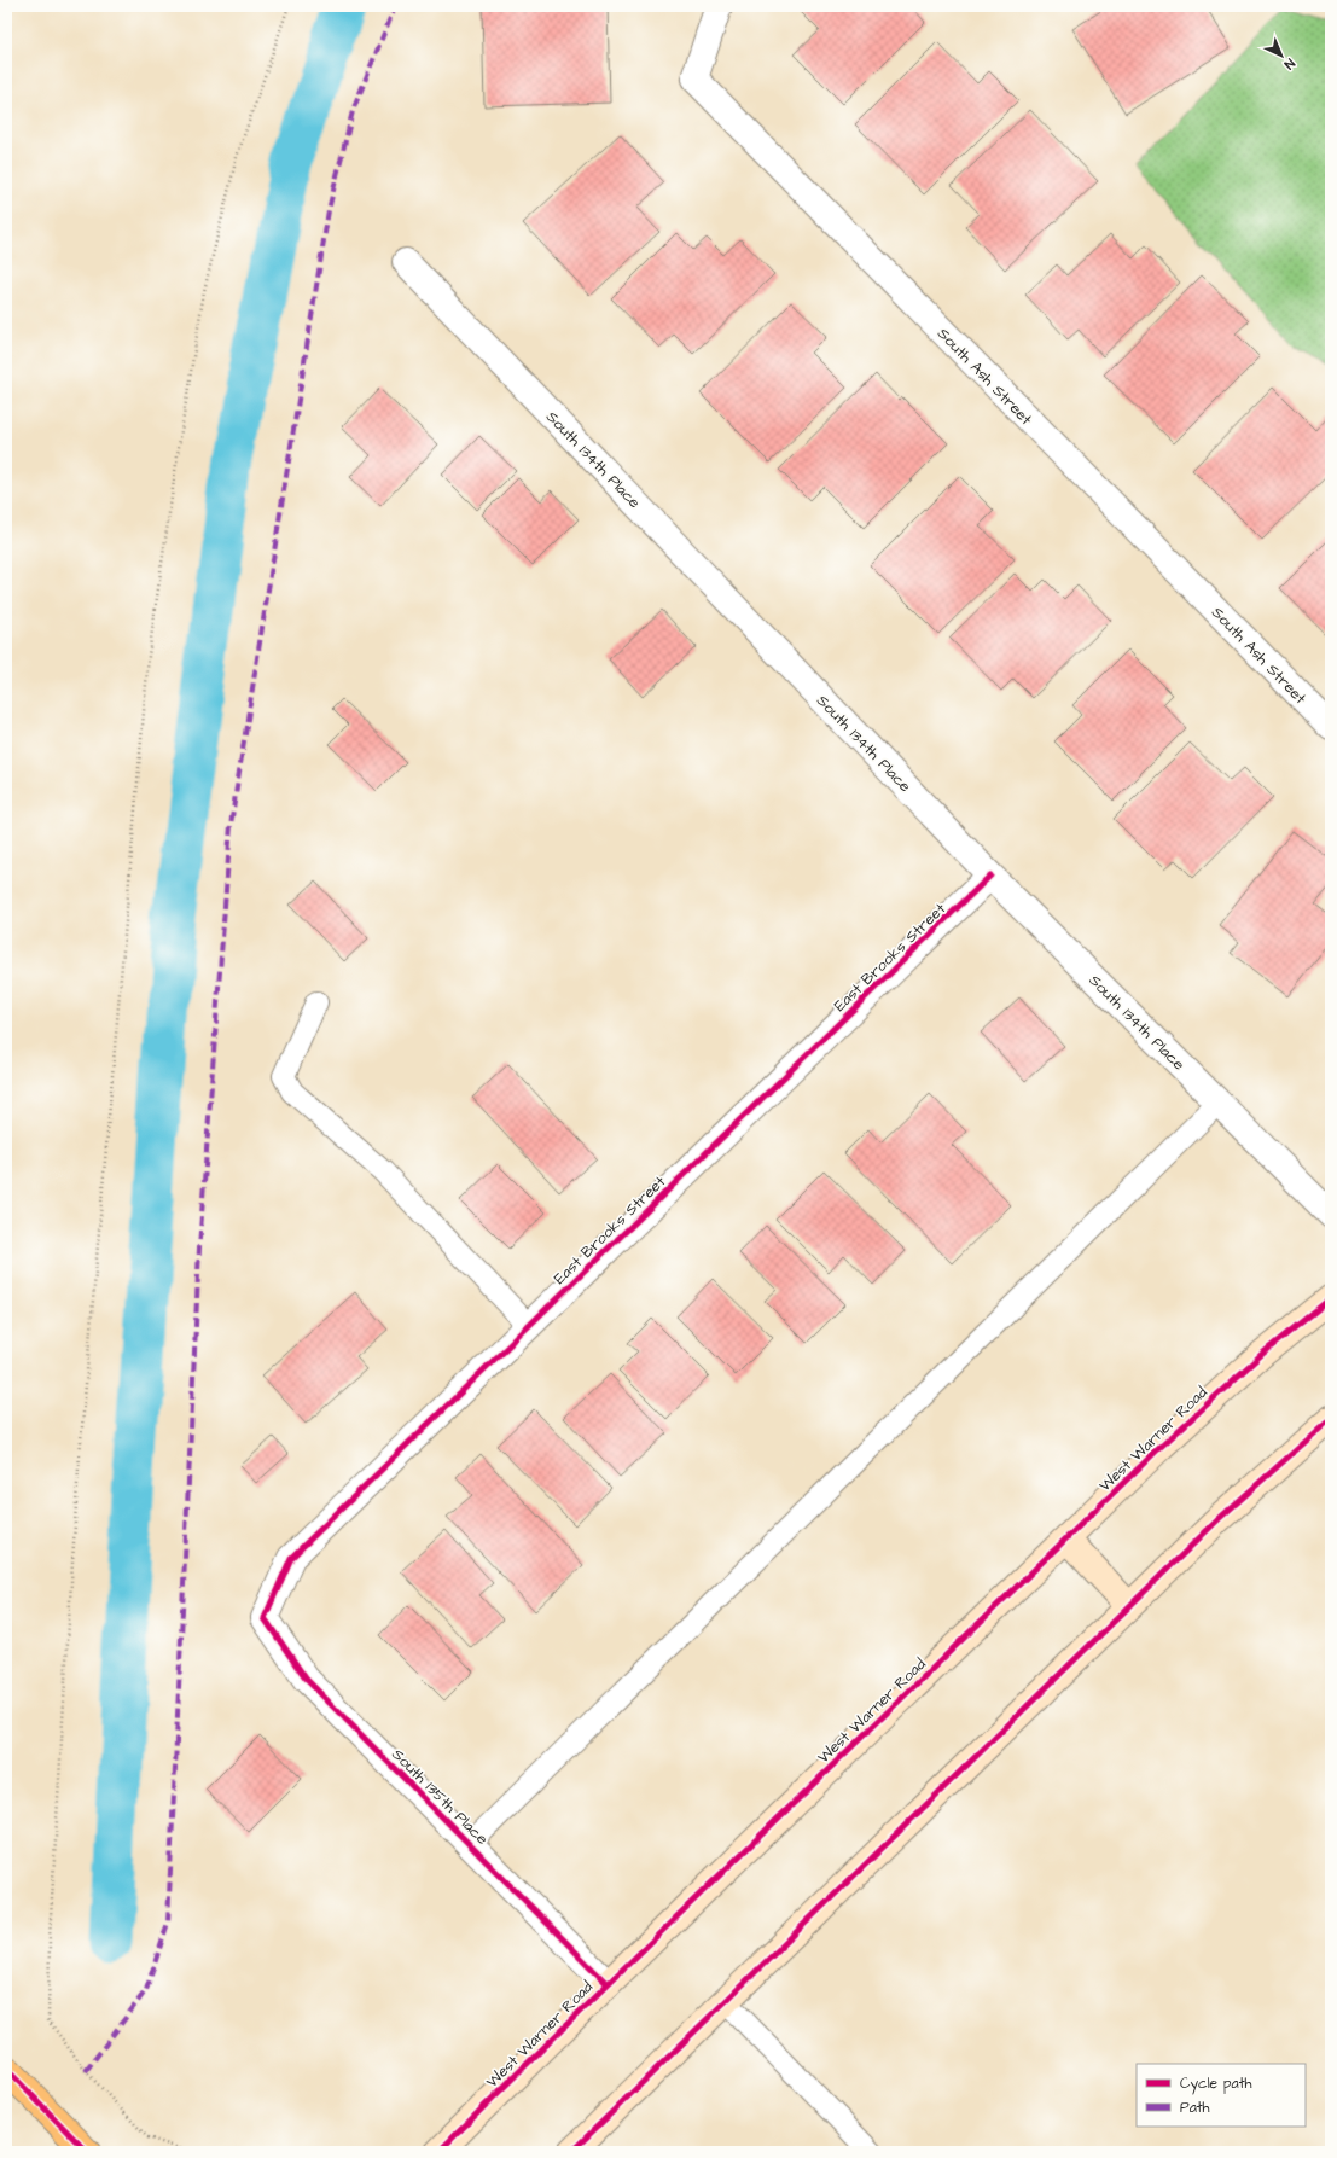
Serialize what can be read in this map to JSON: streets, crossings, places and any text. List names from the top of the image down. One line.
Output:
{"streets":{"main road":["West Warner Road"],"street":["South Ash Street","South 134th Place","East Brooks Street","South 135th Place"]},"crossings":[["South 134th Place","East Brooks Street"],["East Brooks Street","South 135th Place"],["West Warner Road","South 135th Place"]],"legend":["Cycle path","Path"],"north":"bottom right"}
